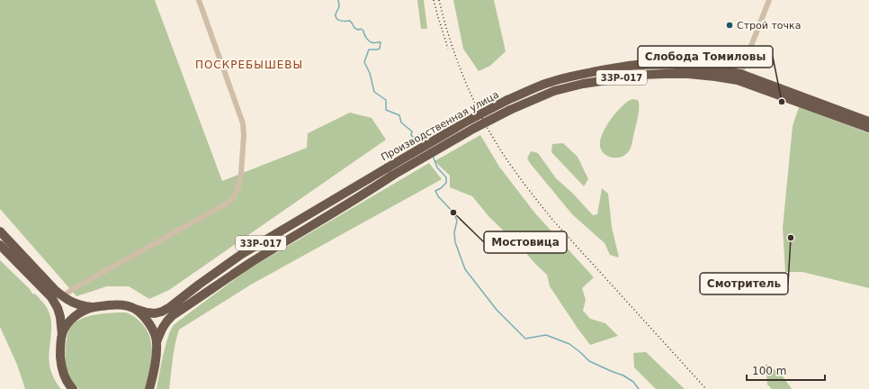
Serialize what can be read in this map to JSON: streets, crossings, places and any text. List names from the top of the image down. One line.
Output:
{"streets":{"highway":["33Р-017","Производственная улица"]},"crossings":[["33Р-017","Производственная улица"]],"districts":["ПОСКРЕБЫШЕВЫ"],"places":["Строй точка","Слобода Томиловы","Мостовица","Смотритель"],"scale_bar":"100 m"}
